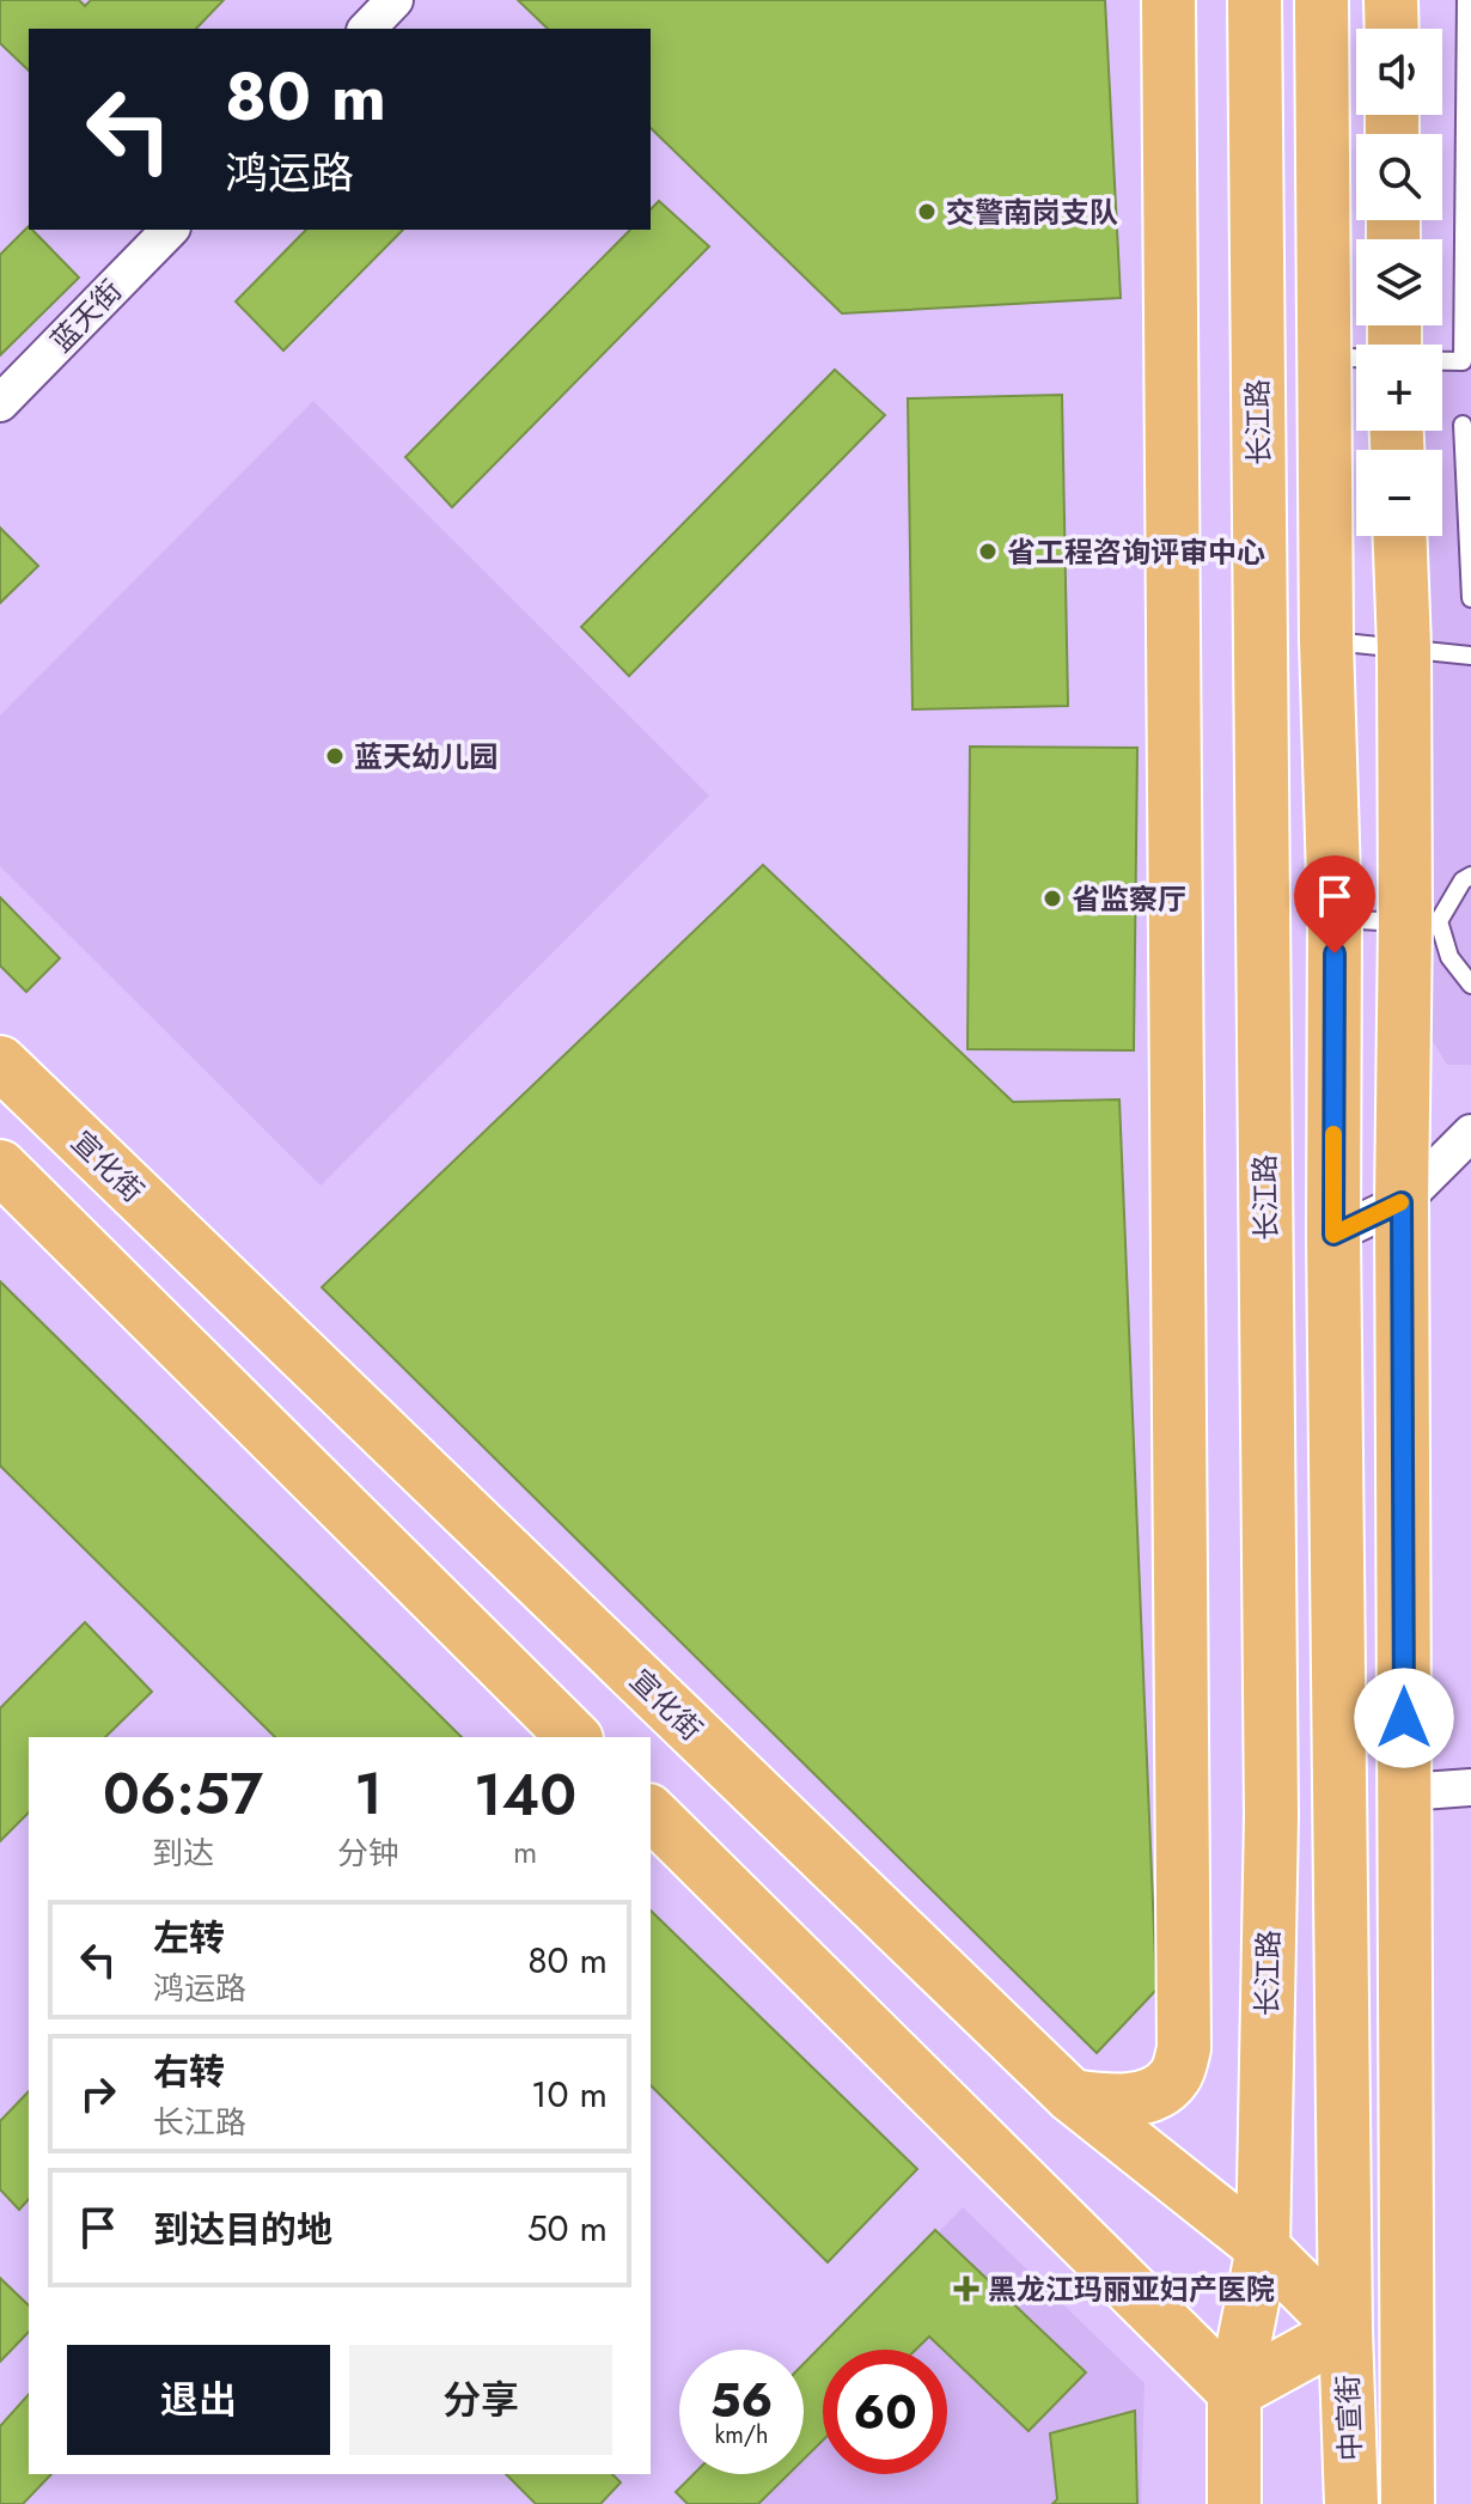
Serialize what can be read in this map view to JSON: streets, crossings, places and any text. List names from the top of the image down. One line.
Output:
{"streets":{"main road":["长江路","宣化街","中宣街"],"street":["蓝天街"]},"crossings":[["长江路","宣化街"],["宣化街","中宣街"]],"places":{"other":["交警南岗支队","省工程咨询评审中心","蓝天幼儿园","省监察厅"],"health":["黑龙江玛丽亚妇产医院"]},"page":{"map_buttons":["+","−"],"turn":["80 m","鸿运路"],"eta":["06:57","到达","1","分钟","140","m"],"list":[{"name":"左转","note":"鸿运路","value":"80 m"},{"name":"右转","note":"长江路","value":"10 m"},{"name":"到达目的地","value":"50 m"}],"buttons":["退出","分享"],"speed":"56 km/h","limit":"60"}}
